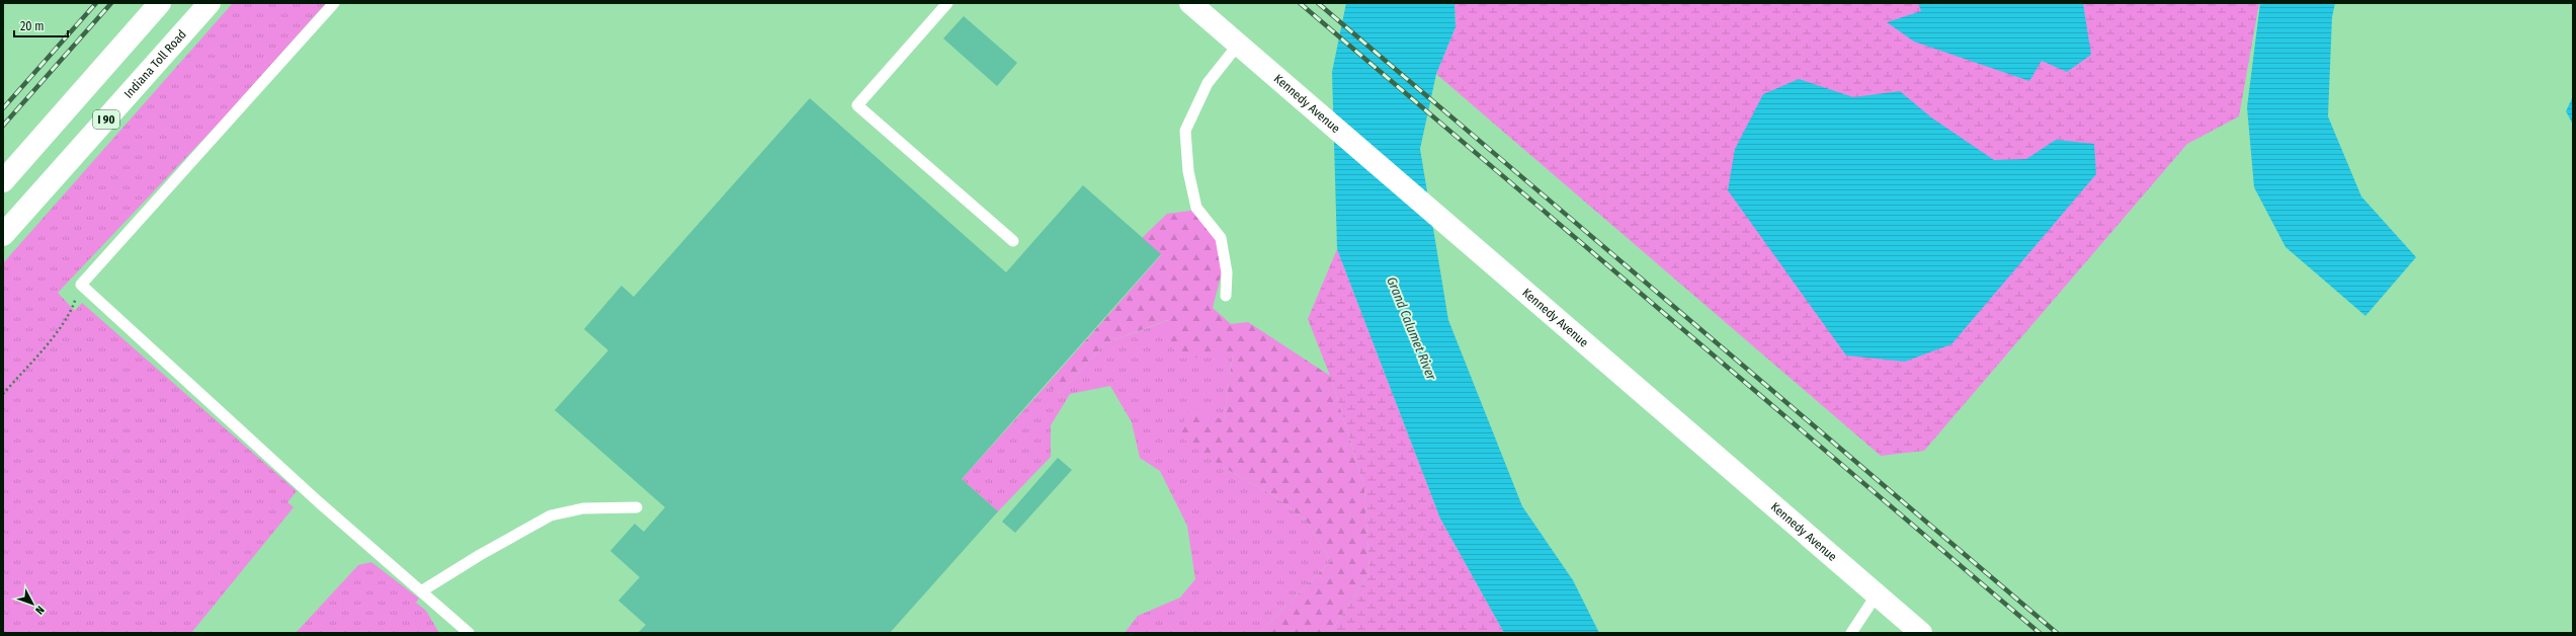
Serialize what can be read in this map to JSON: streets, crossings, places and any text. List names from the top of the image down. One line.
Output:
{"streets":{"main road":["Indiana Toll Road","Kennedy Avenue","I 90"]},"water":["Grand Calumet River"],"scale_bar":"20 m","north":"bottom right"}
